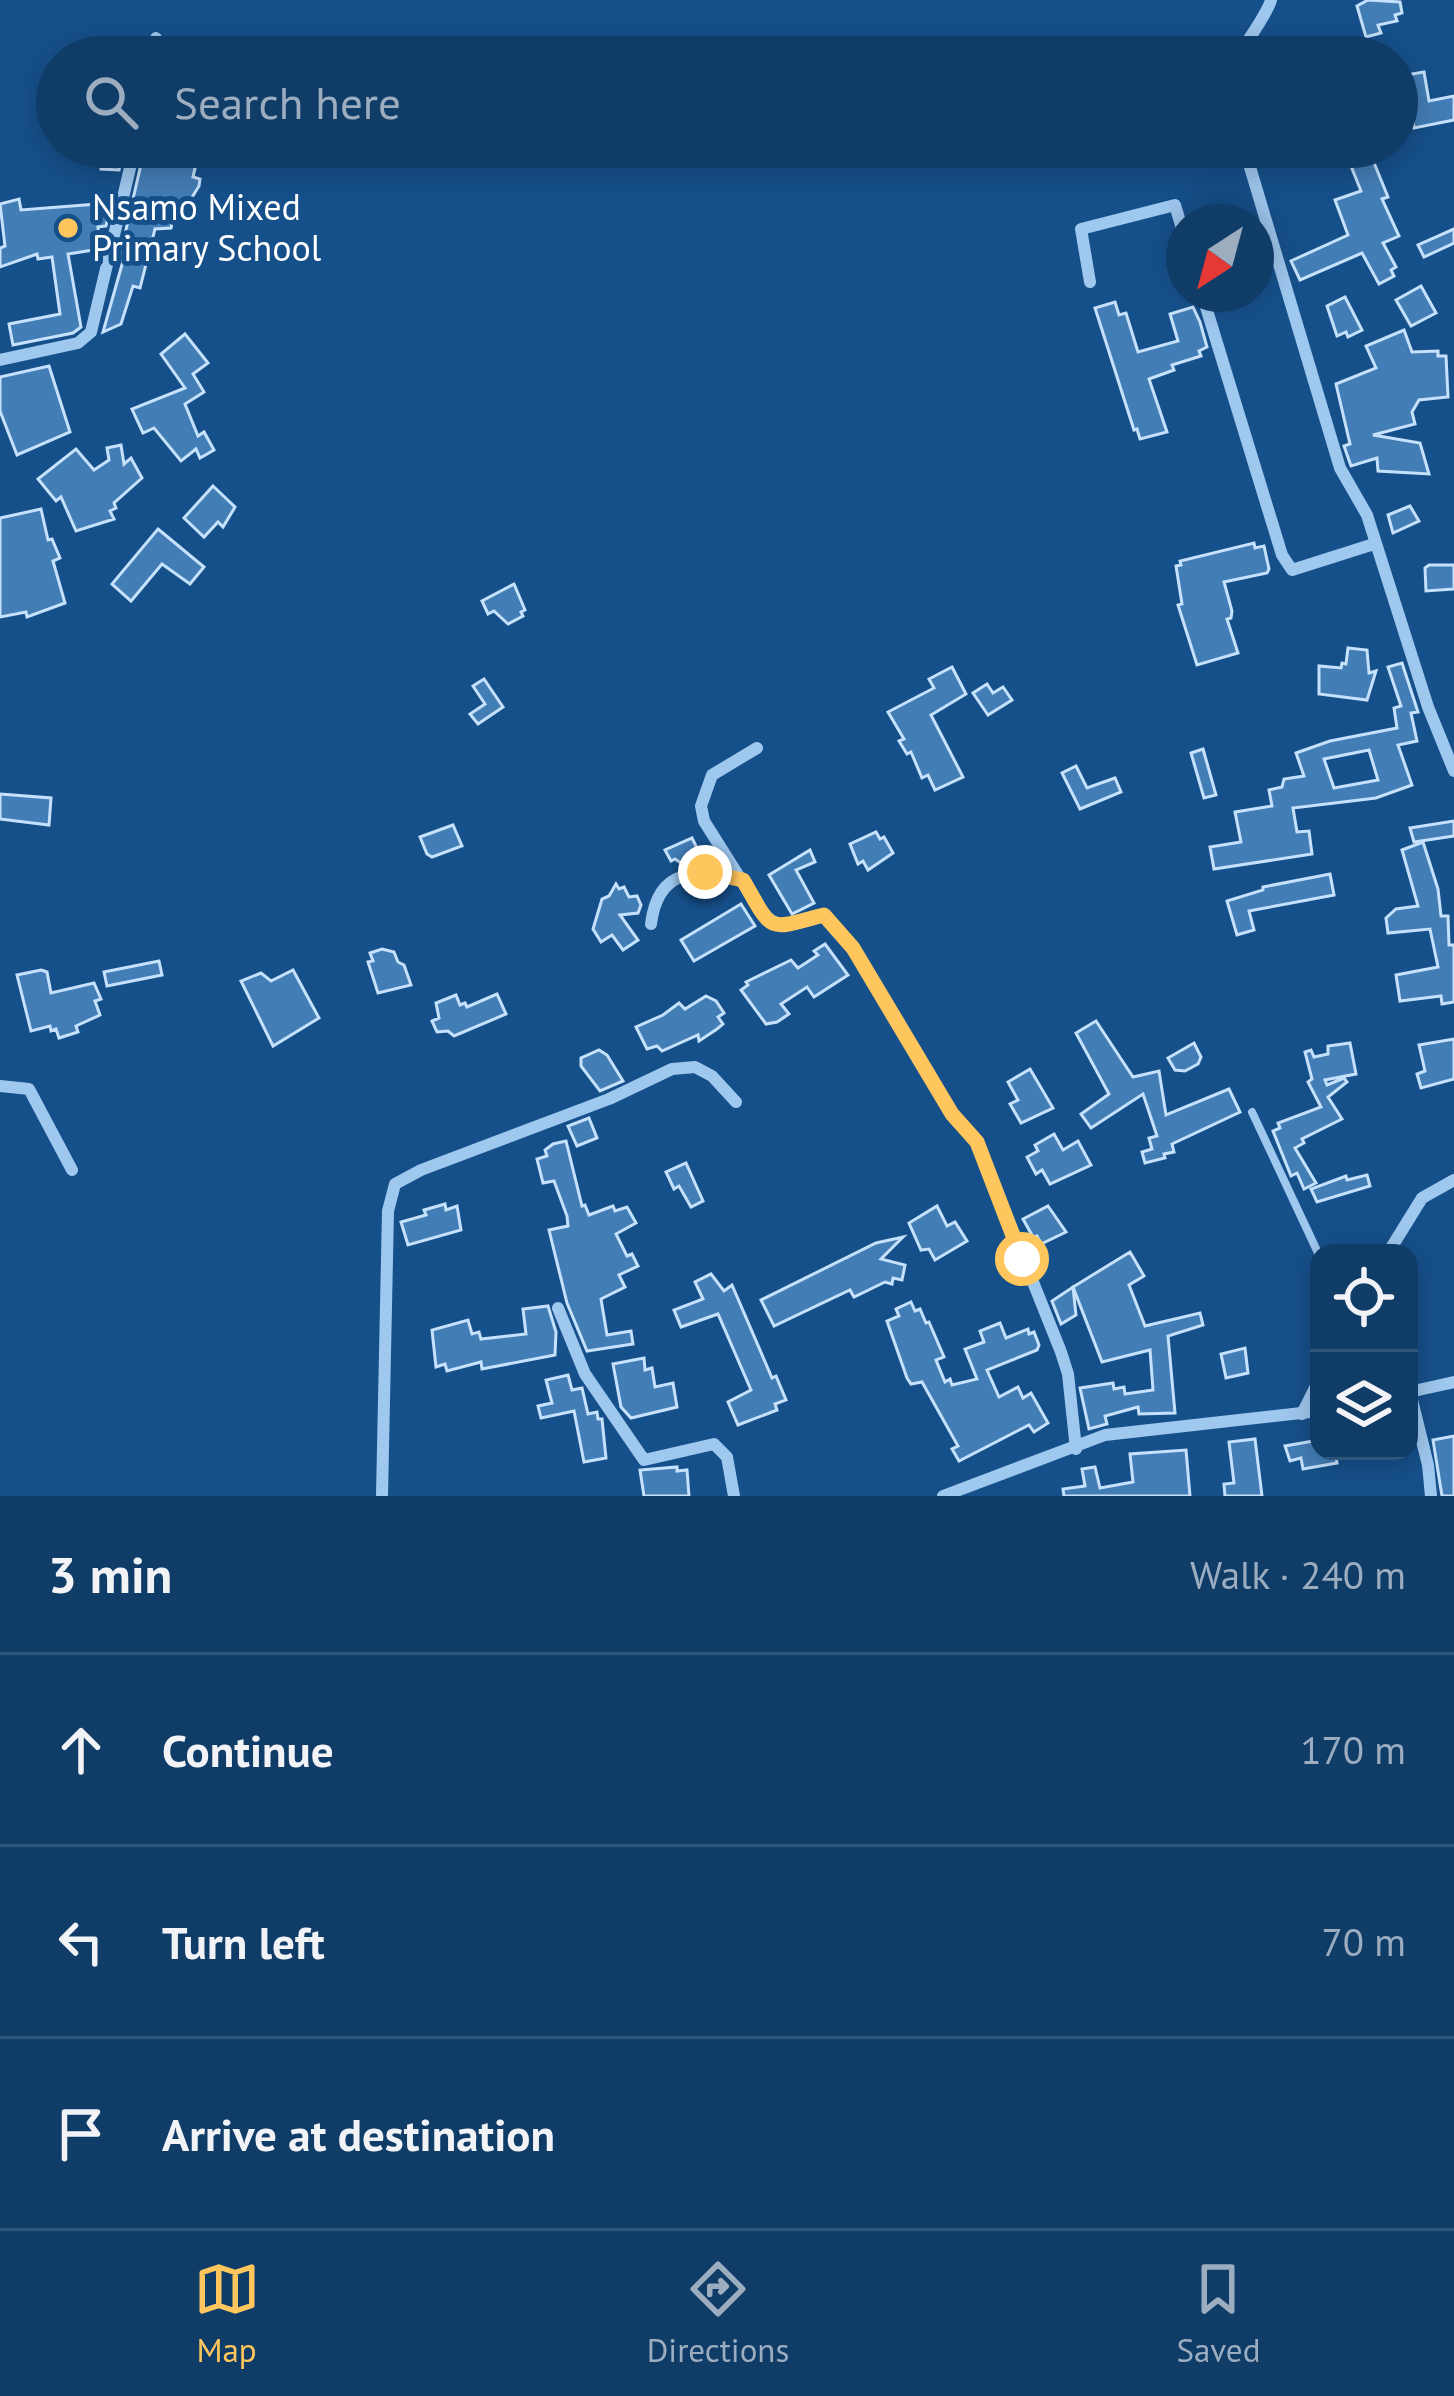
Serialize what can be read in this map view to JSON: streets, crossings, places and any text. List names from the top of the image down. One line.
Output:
{"places":["Nsamo Mixed Primary School"],"north":"bottom left","page":{"search":"Search here","heading":["3 min","Walk · 240 m"],"list":[["Continue","170 m"],["Turn left","70 m"],"Arrive at destination"],"nav":["Map","Directions","Saved"]}}
